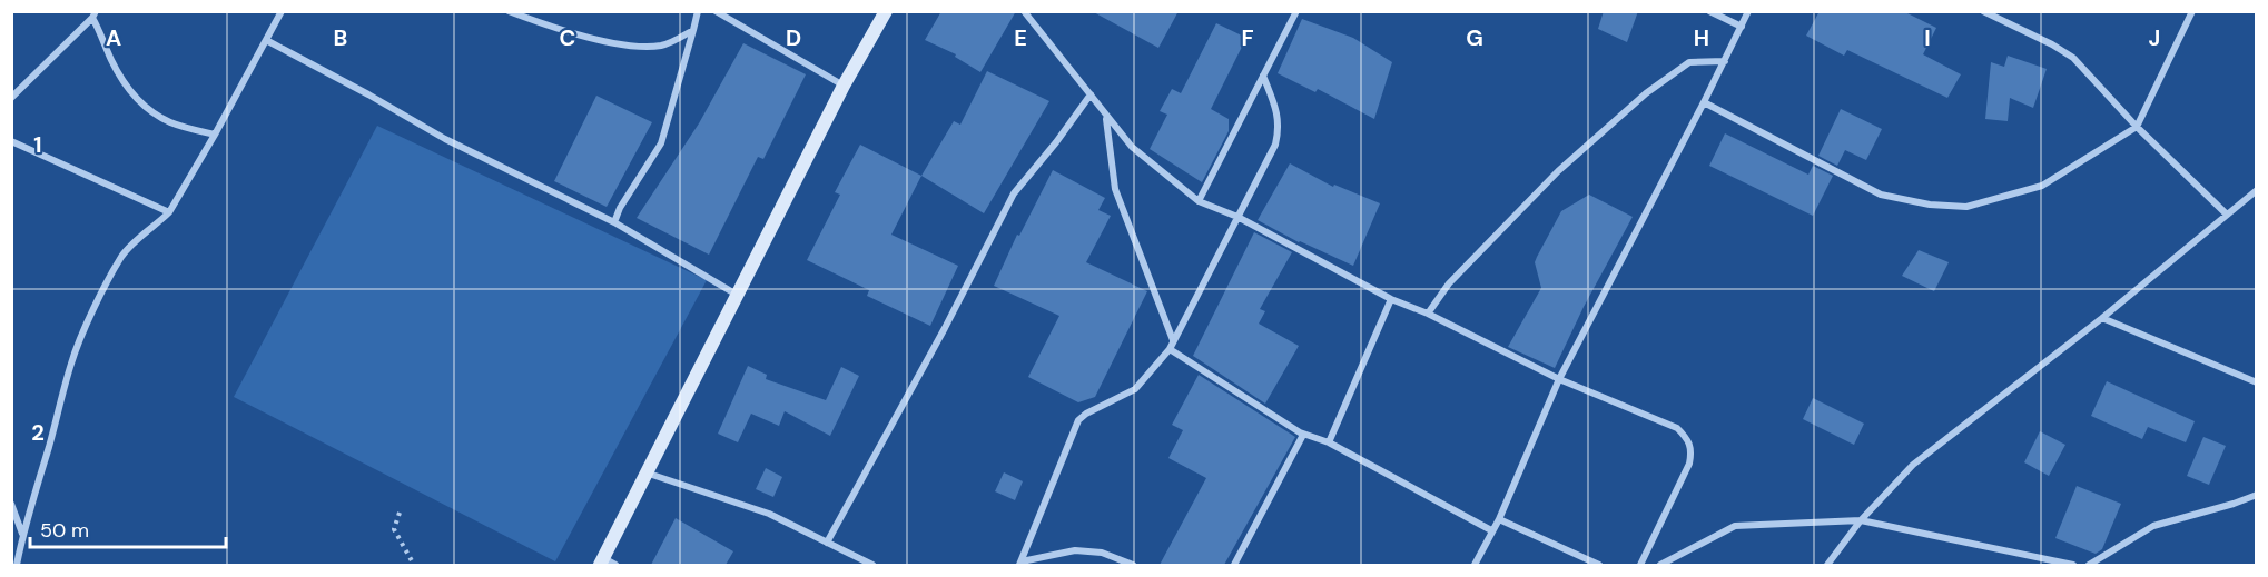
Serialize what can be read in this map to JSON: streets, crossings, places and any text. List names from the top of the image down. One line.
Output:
{"scale_bar":"50 m","grid":{"columns":["A","B","C","D","E","F","G","H","I","J"],"rows":["1","2"]}}
